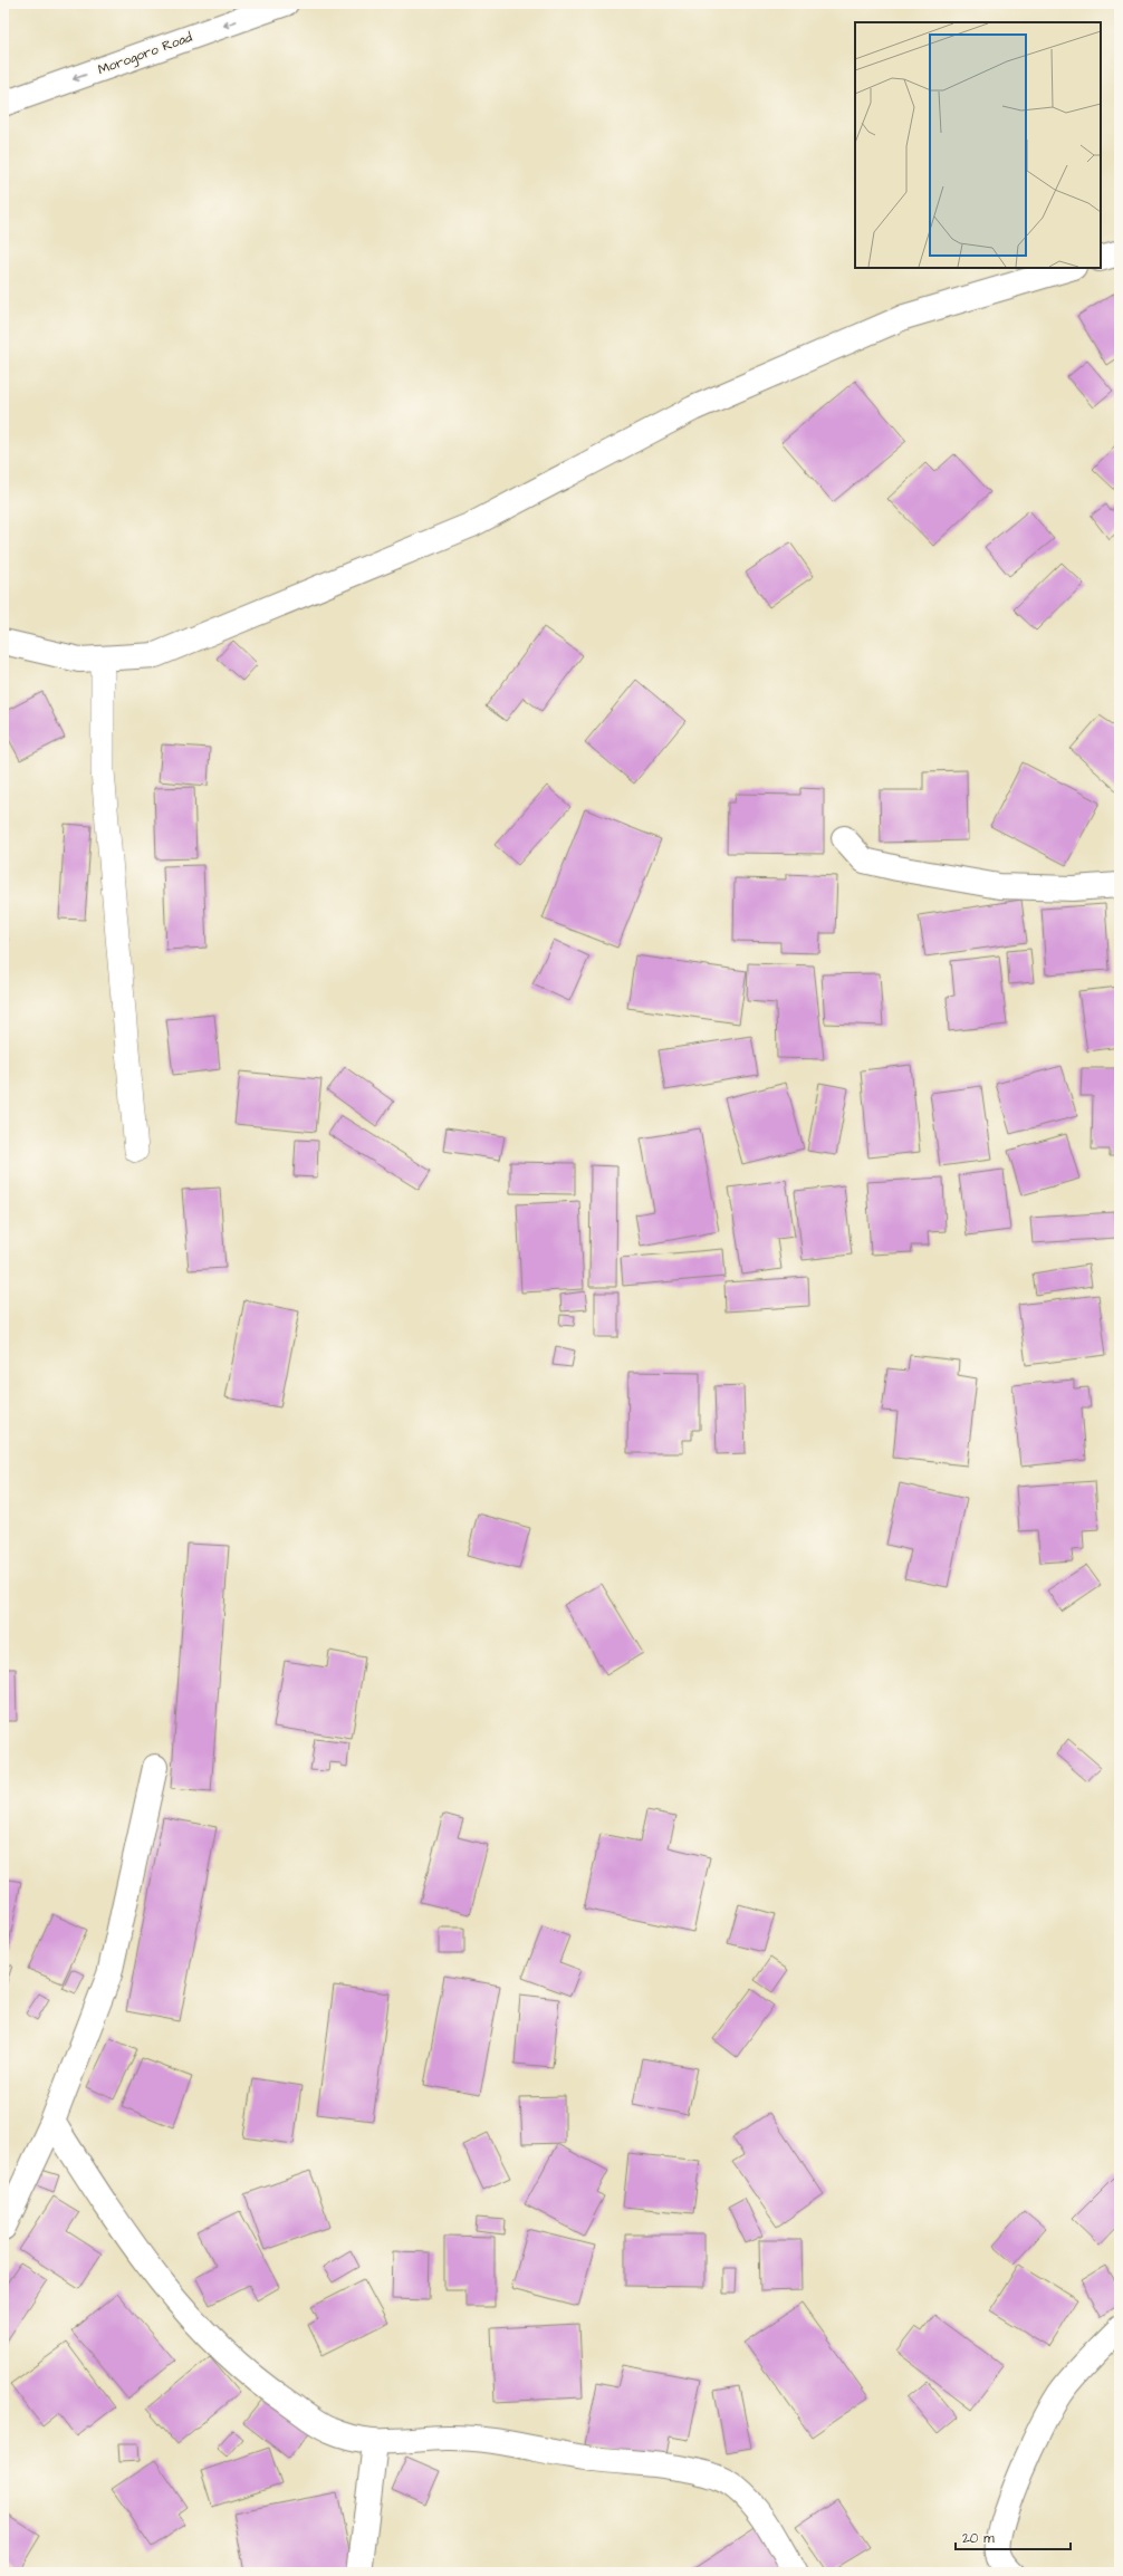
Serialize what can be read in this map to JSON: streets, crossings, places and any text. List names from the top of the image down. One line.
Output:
{"streets":{"main road":["Morogoro Road"]},"one_way":["Morogoro Road"],"scale_bar":"20 m"}
